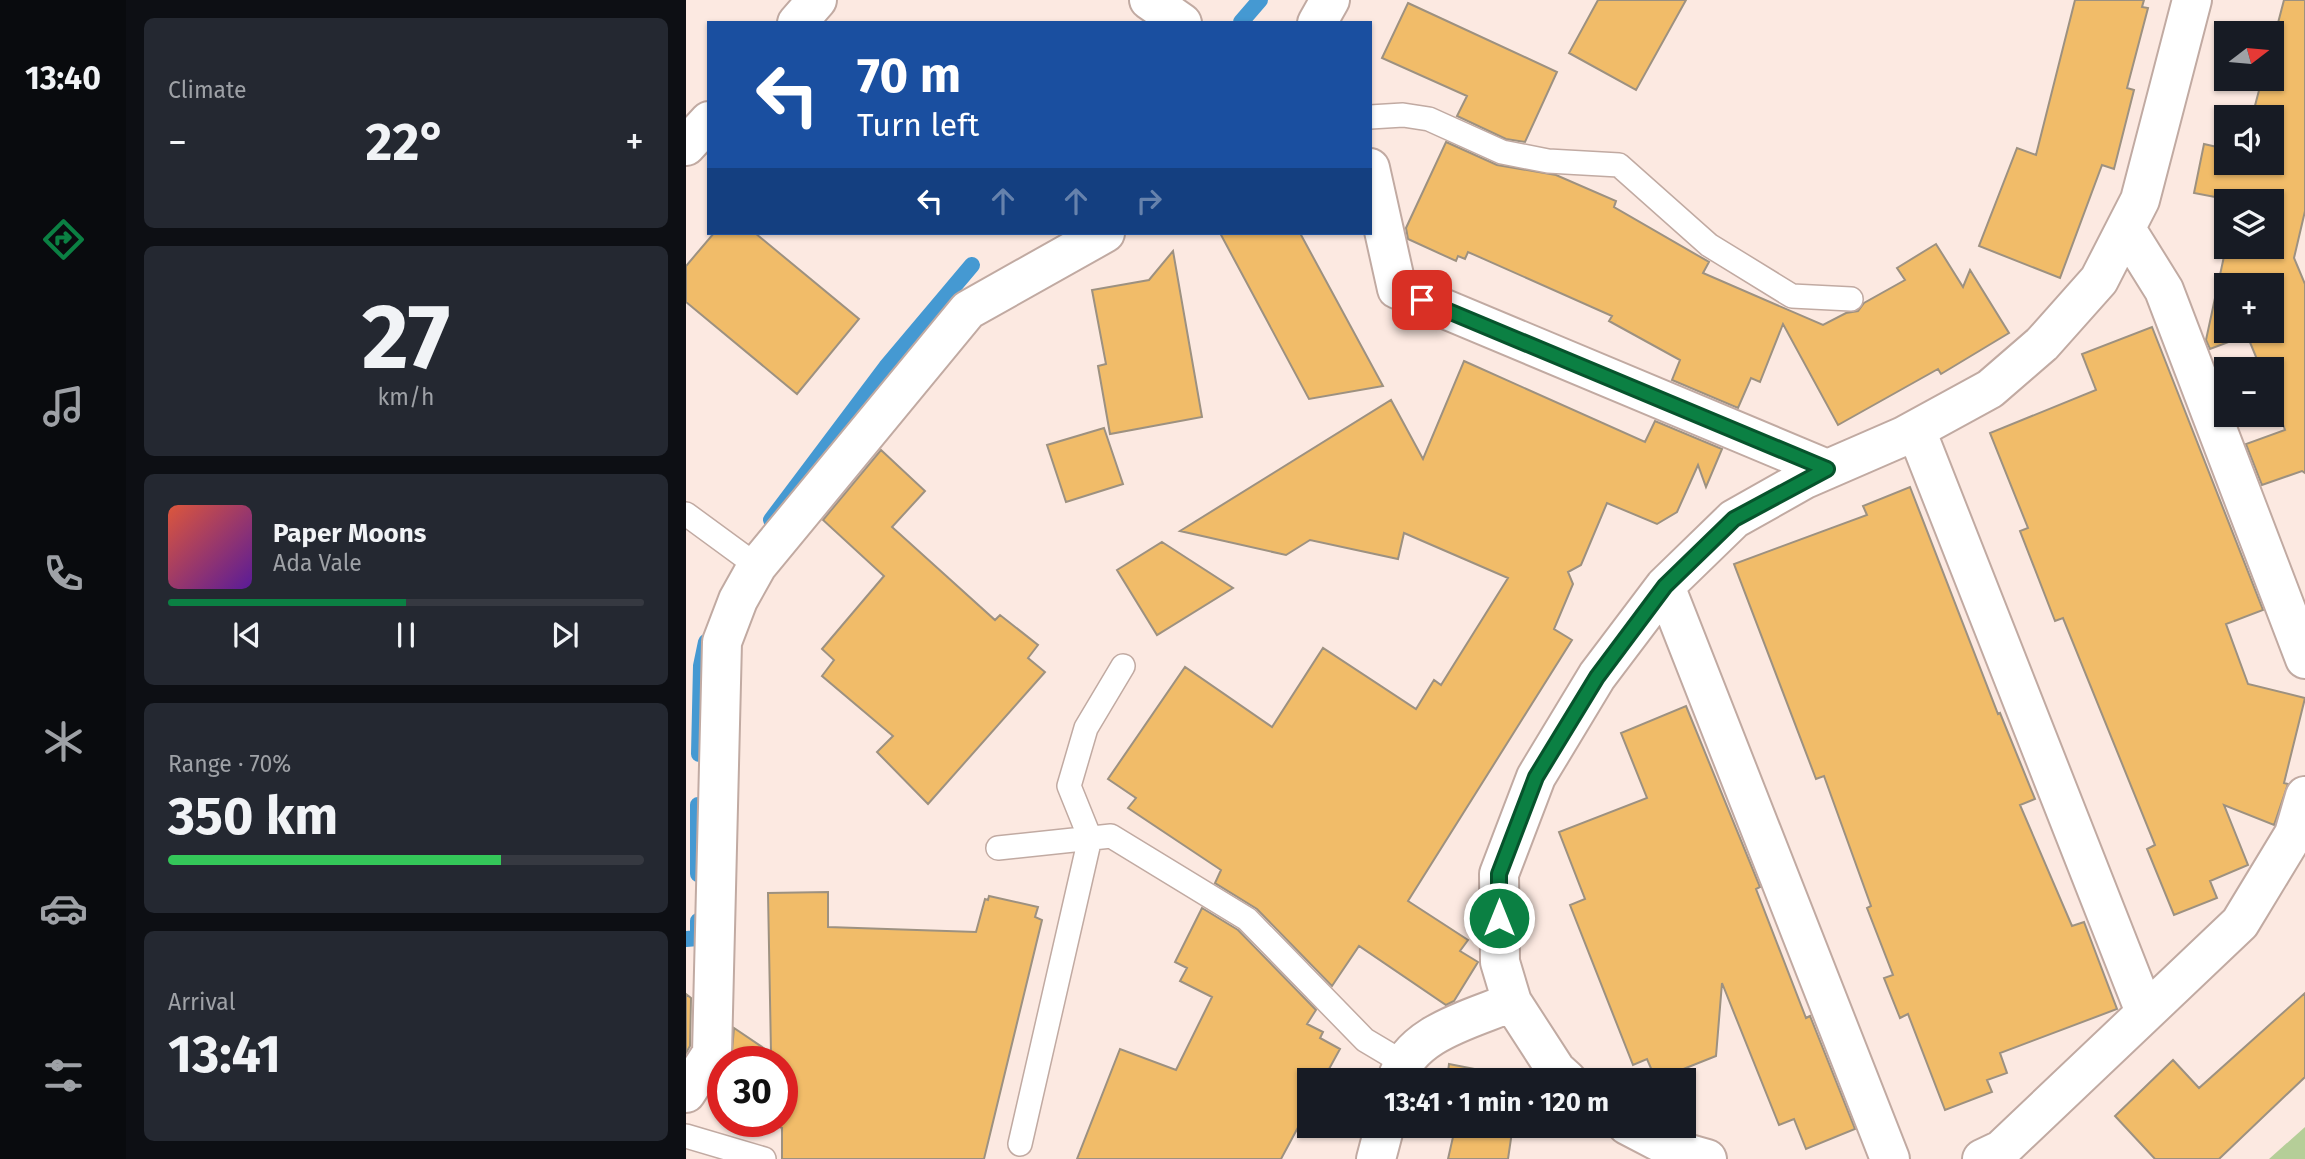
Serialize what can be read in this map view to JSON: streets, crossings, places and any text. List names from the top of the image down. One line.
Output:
{"north":"right","page":{"tabs":"13:40","tile":["Climate",["27","km/h"],["Range · 70%","350 km"],["Arrival","13:41"]],"map_buttons":["+","−"],"turn":["70 m","Turn left"],"heat":["−","22°","+"],"song":["Paper Moons","Ada Vale"],"limit":"30","trip":"13:41 · 1 min · 120 m"}}
